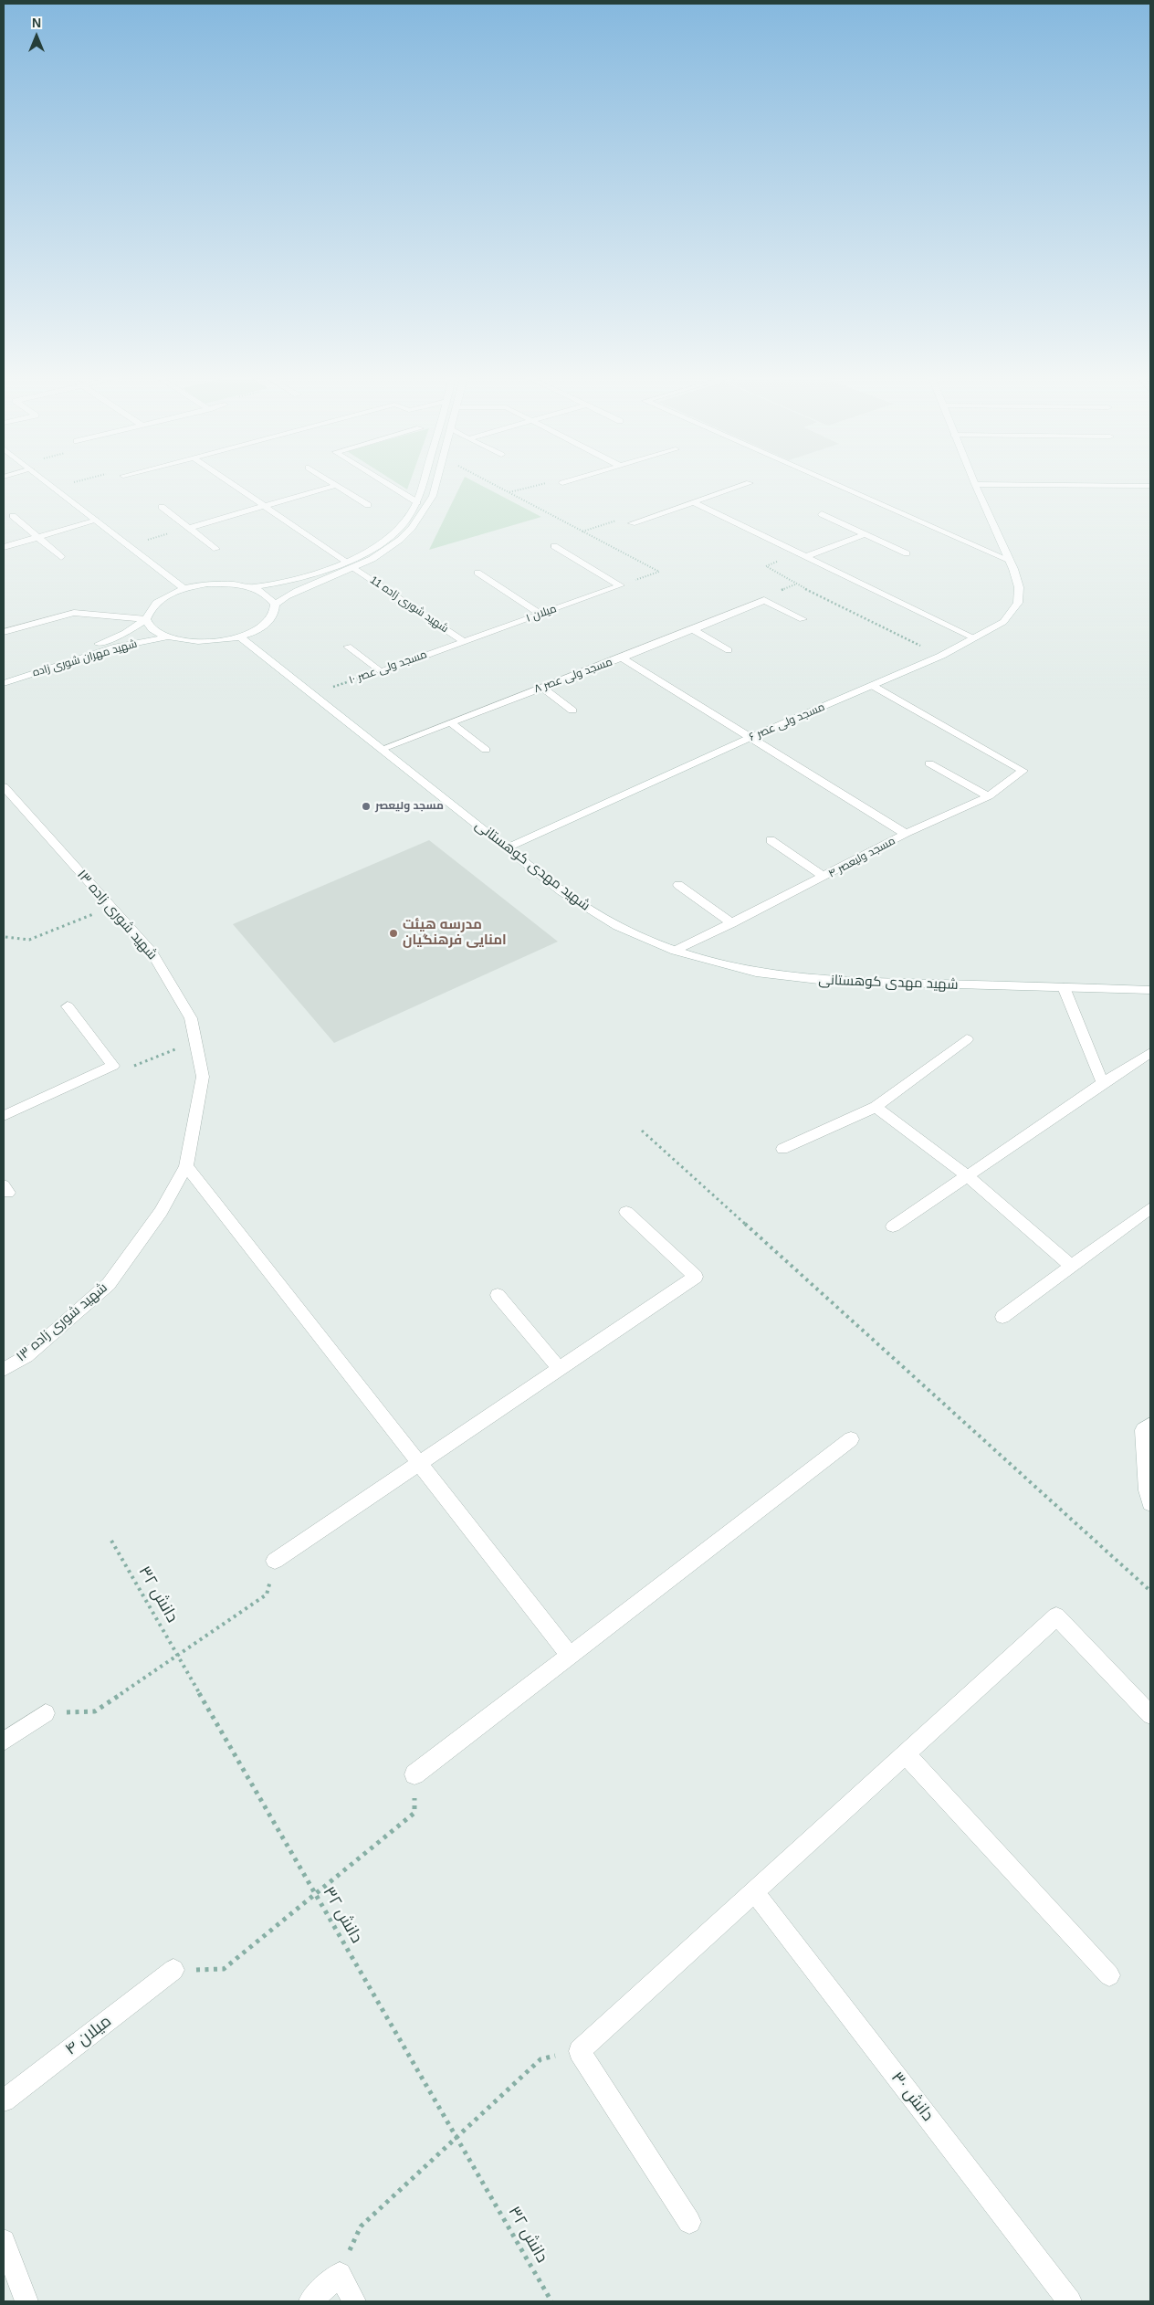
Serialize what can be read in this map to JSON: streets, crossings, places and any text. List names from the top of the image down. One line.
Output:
{"streets":{"street":["شهید شوری زاده 11","میلان ۱","شهید مهران شوری زاده","مسجد ولی عصر ۱۰","مسجد ولی عصر ۸","مسجد ولی عصر ۶","مسجد ولیعصر ۴","شهید مهدی کوهستانی","شهید شوری زاده ۱۳","میلان ۴","دانش ۳۰"],"path":["دانش ۳۲"]},"crossings":[["شهید شوری زاده 11","میلان ۱"],["شهید شوری زاده 11","مسجد ولی عصر ۱۰"],["میلان ۱","مسجد ولی عصر ۱۰"],["مسجد ولی عصر ۱۰","شهید مهدی کوهستانی"],["مسجد ولی عصر ۸","شهید مهدی کوهستانی"],["مسجد ولی عصر ۶","مسجد ولیعصر ۴"],["مسجد ولی عصر ۶","شهید مهدی کوهستانی"],["مسجد ولیعصر ۴","شهید مهدی کوهستانی"]],"places":["مسجد ولیعصر","مدرسه هیئت امنایی فرهنگیان"],"north":"top"}
